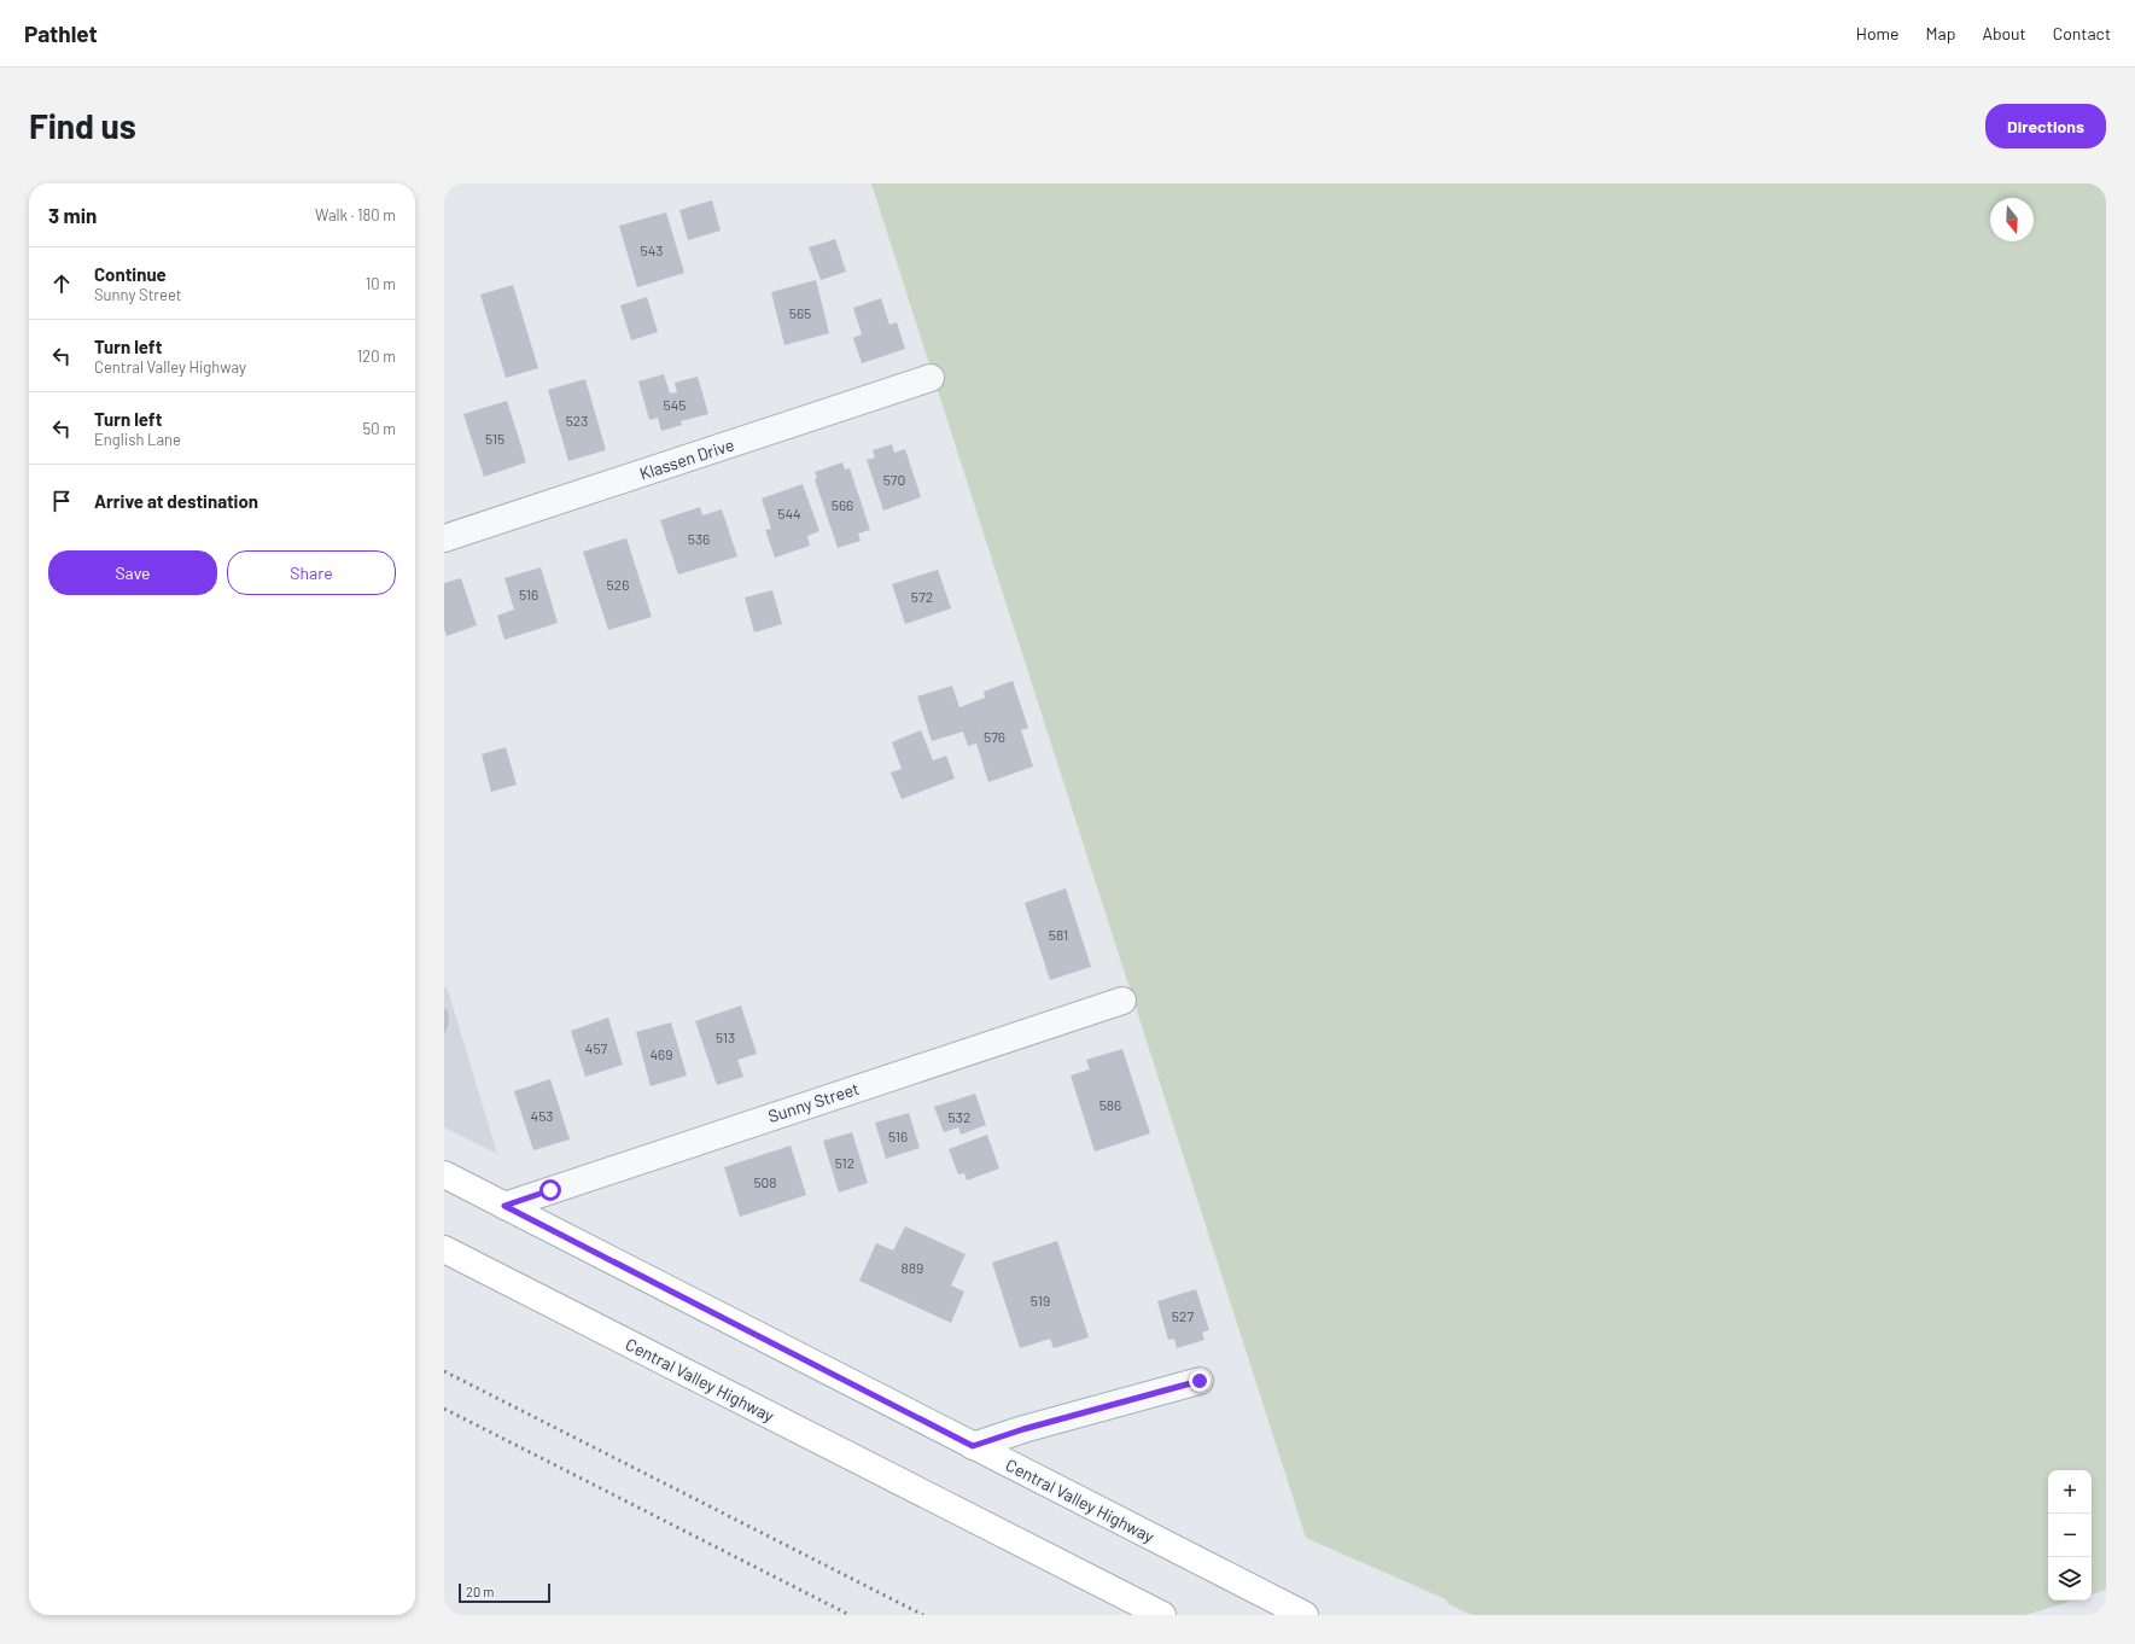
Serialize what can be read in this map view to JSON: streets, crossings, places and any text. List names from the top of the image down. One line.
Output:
{"streets":{"main road":["Central Valley Highway"],"street":["Klassen Drive","Sunny Street"]},"crossings":[["Sunny Street","Central Valley Highway"]],"house_numbers":["543","565","545","523","515","570","566","544","536","526","516","572","576","581","513","457","469","586","453","532","516","512","508","889","519","527"],"scale_bar":"20 m","north":"bottom","page":{"header":"Pathlet","nav":["Home","Map","About","Contact"],"buttons":["Directions",["Save","Share"]],"title":"Find us","heading":["3 min","Walk · 180 m"],"list":[["Continue","Sunny Street","10 m"],["Turn left","Central Valley Highway","120 m"],["Turn left","English Lane","50 m"],"Arrive at destination"],"map_buttons":["+","−"],"scale":"20 m"}}
